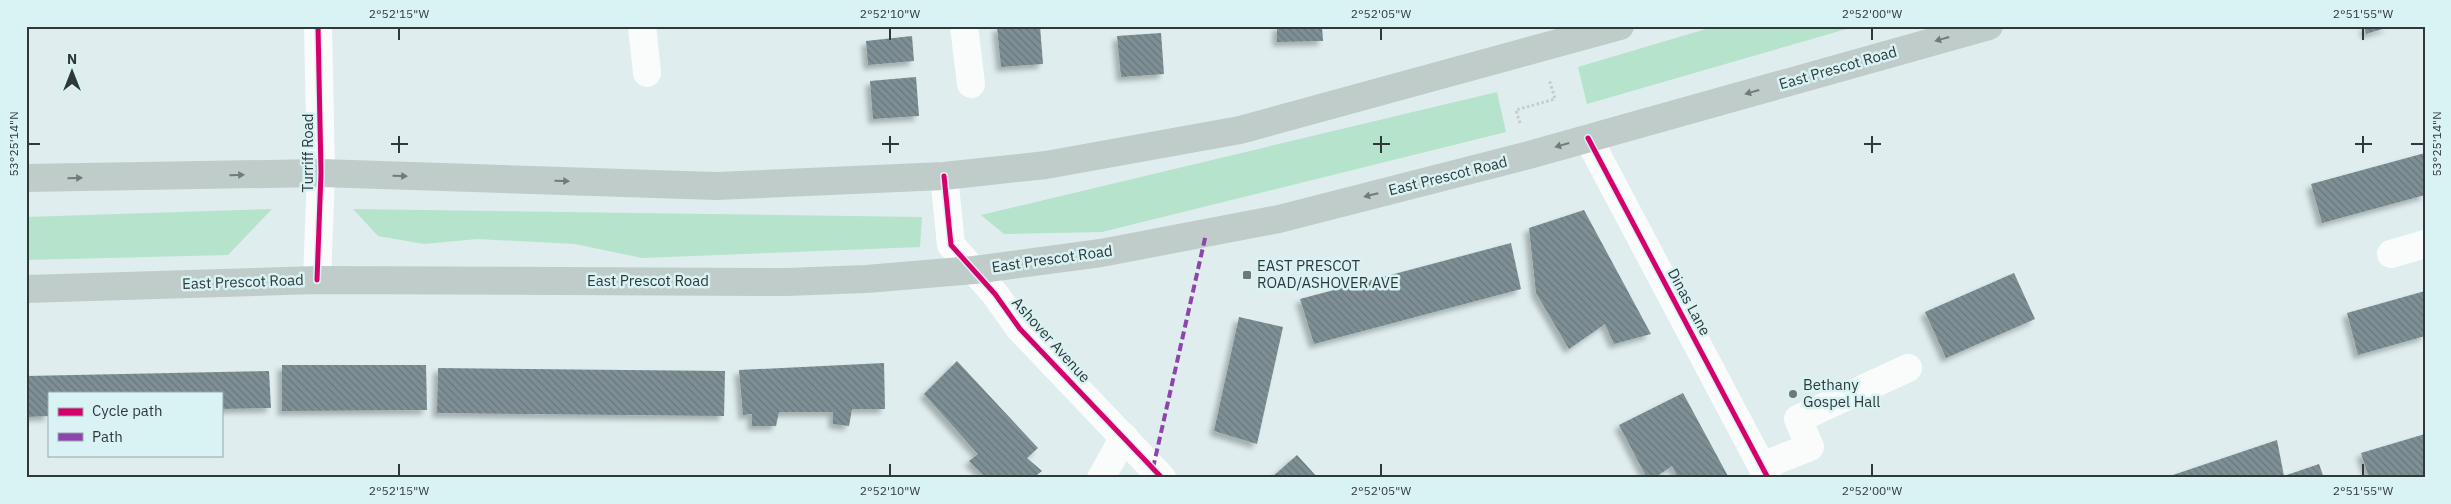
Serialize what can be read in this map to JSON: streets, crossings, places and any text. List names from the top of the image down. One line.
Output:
{"streets":{"highway":["East Prescot Road"],"street":["Turriff Road","Dinas Lane","Ashover Avenue"]},"crossings":[["East Prescot Road","Turriff Road"],["East Prescot Road","Dinas Lane"],["East Prescot Road","Ashover Avenue"]],"places":{"transit":["EAST PRESCOT ROAD/ASHOVER AVE"],"other":["Bethany Gospel Hall"]},"legend":["Cycle path","Path"],"north":"top","coordinates":["2°52'15\"W","2°52'10\"W","2°52'05\"W","2°52'00\"W","2°51'55\"W","53°25'14\"N"]}
